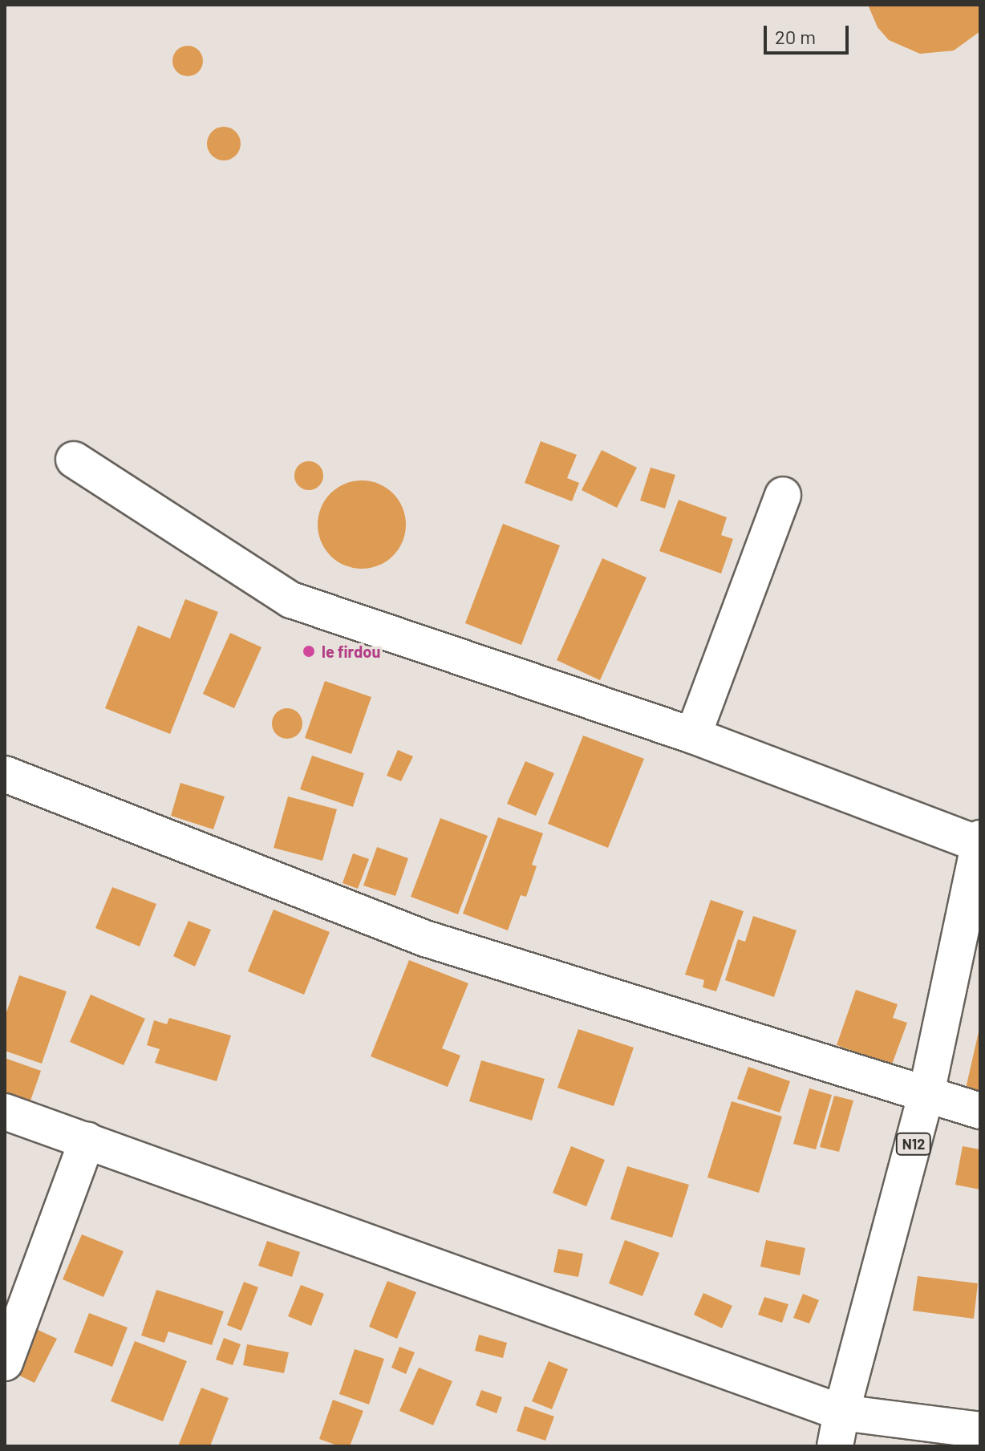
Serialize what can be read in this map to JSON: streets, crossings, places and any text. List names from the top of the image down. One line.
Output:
{"streets":{"street":["N12"]},"places":["le firdou"],"scale_bar":"20 m"}
